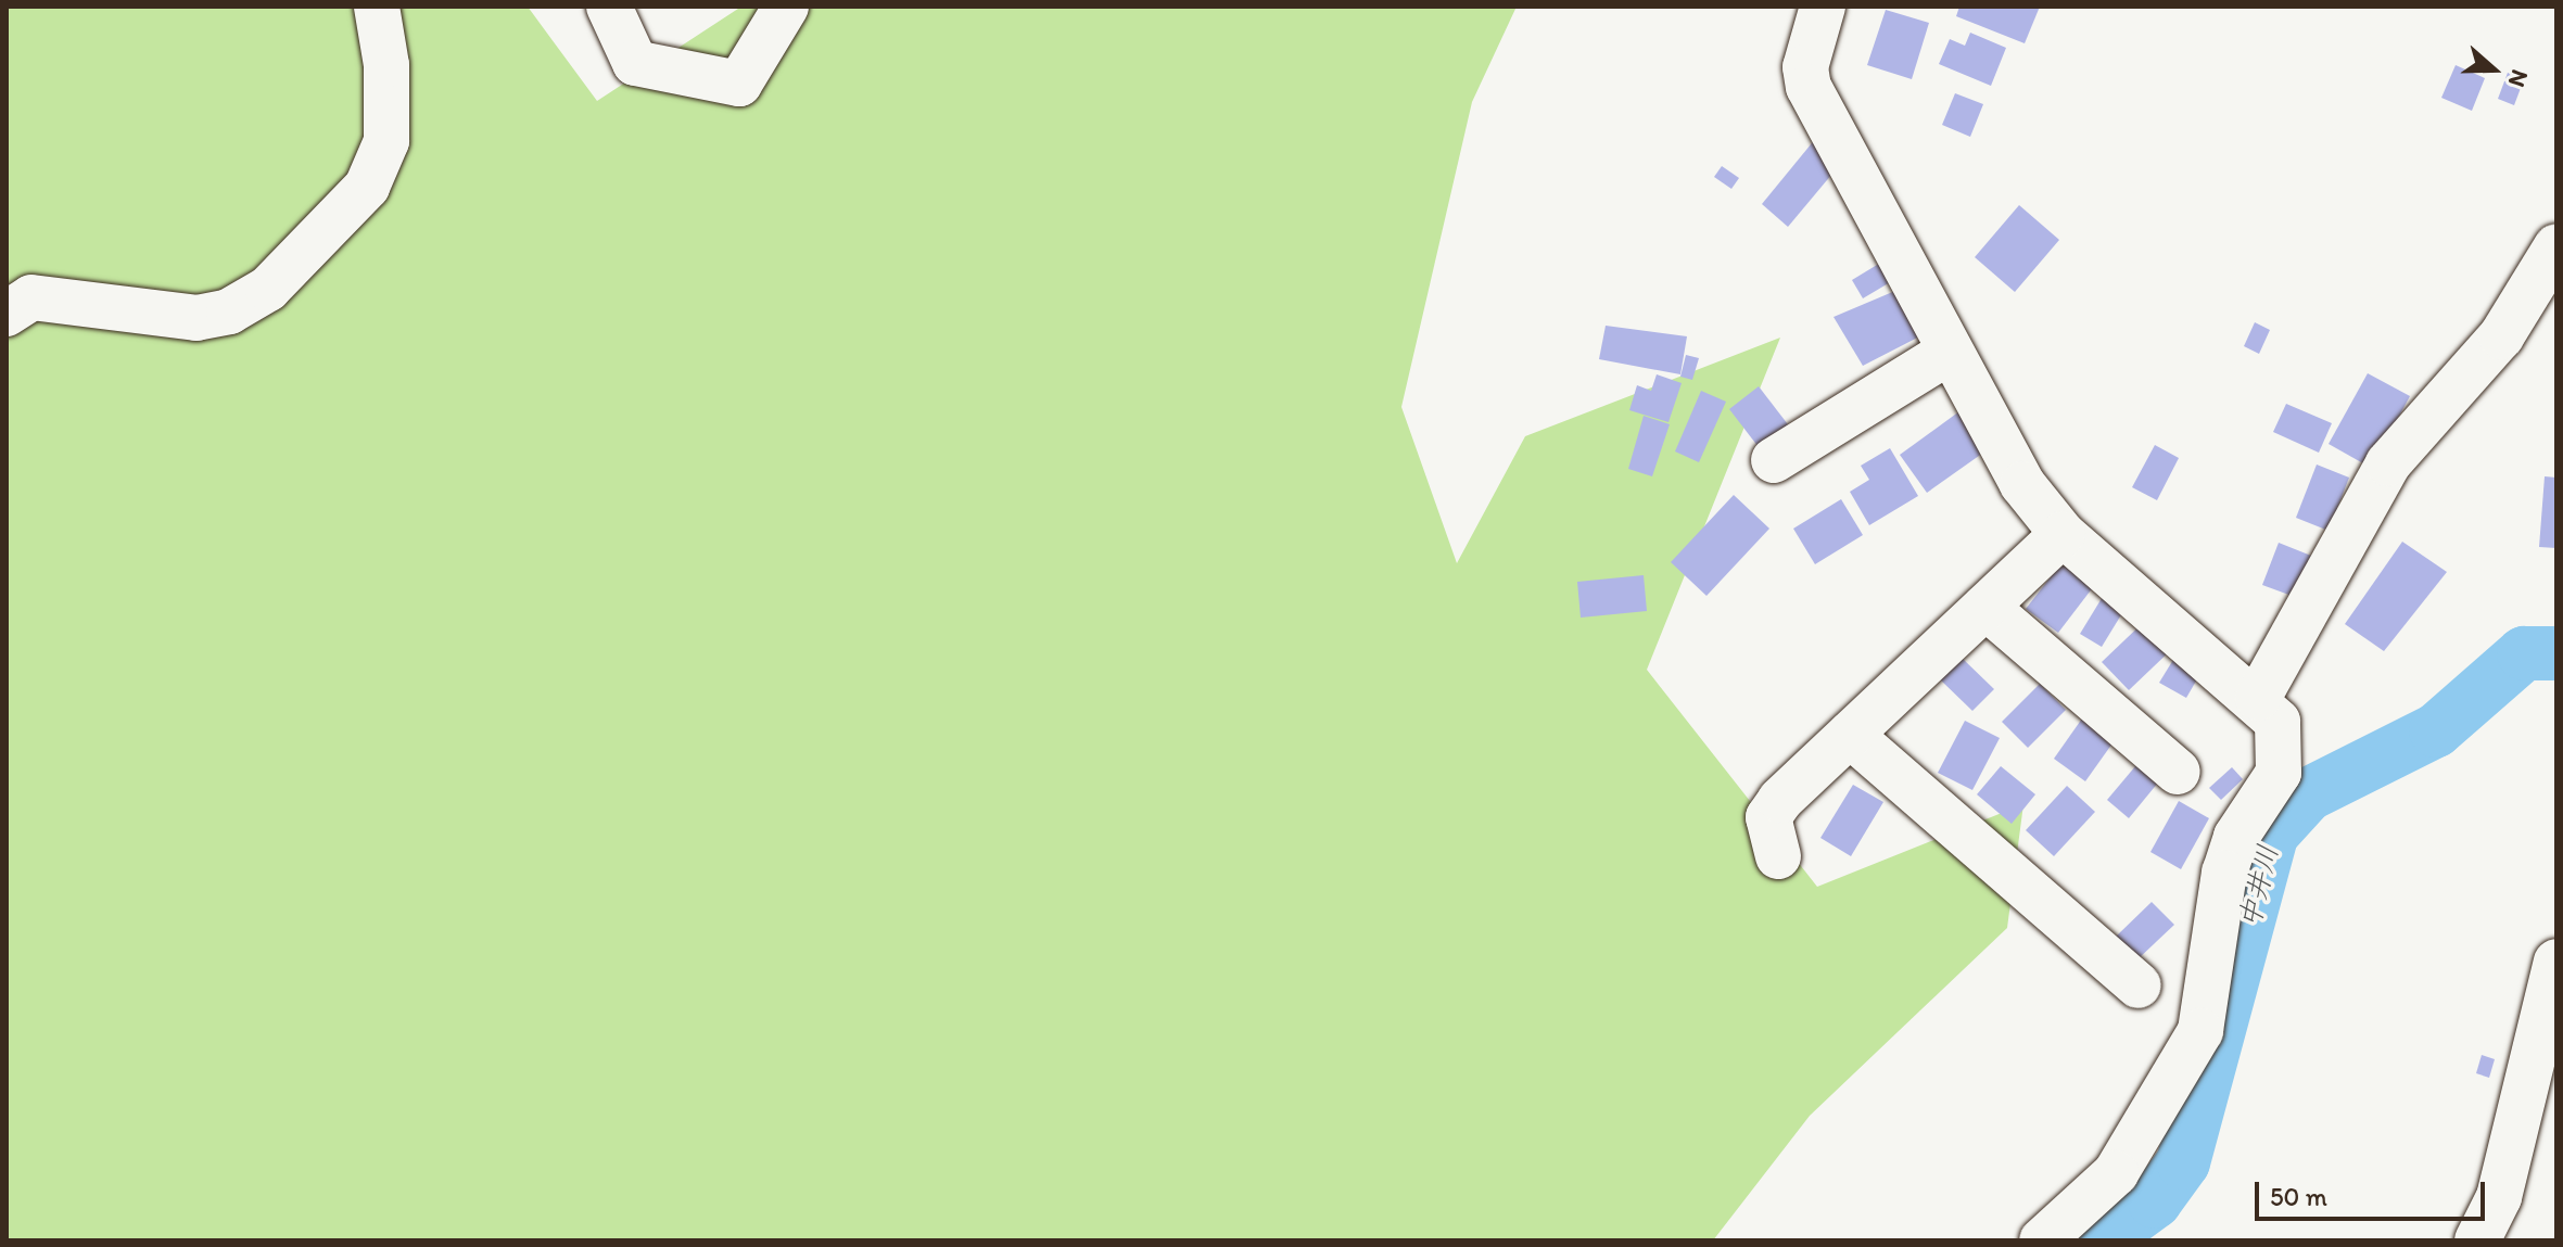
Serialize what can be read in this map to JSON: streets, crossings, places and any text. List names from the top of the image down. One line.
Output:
{"water":["中井川"],"scale_bar":"50 m","north":"right"}
